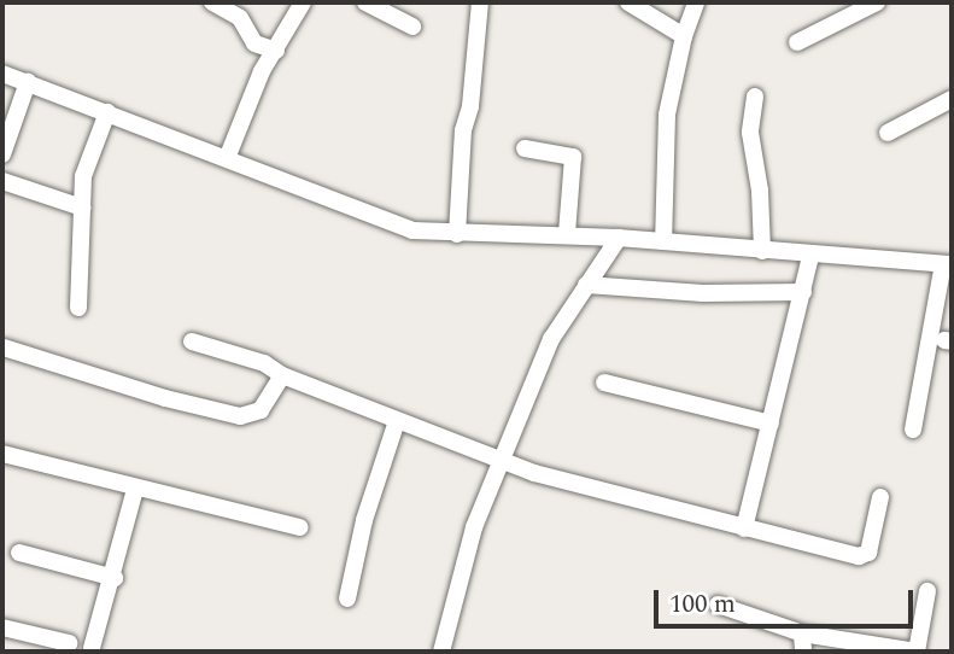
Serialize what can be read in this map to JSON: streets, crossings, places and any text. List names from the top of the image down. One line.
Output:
{"scale_bar":"100 m"}
